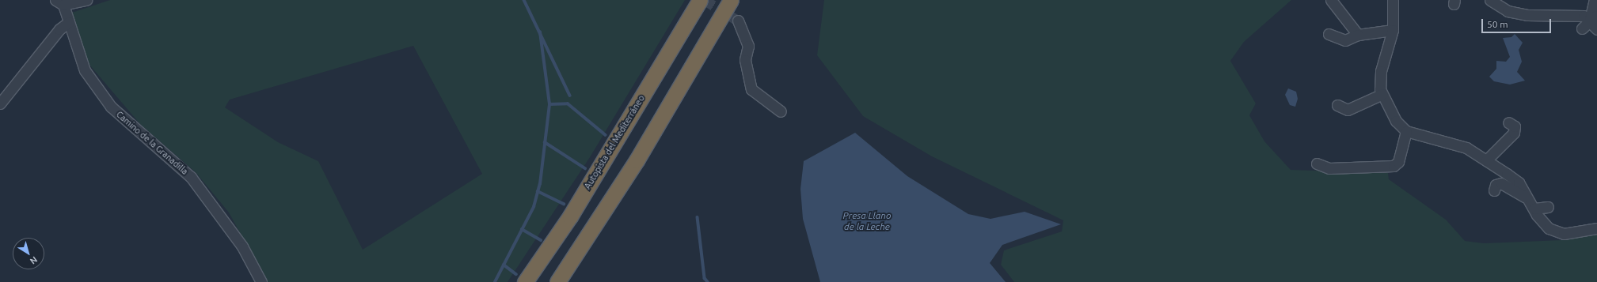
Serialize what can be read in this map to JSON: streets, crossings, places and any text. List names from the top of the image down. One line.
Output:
{"streets":{"highway":["Autopista del Mediterráneo"],"street":["Camino de la Granadilla"]},"water":["Presa Llano de la Leche"],"scale_bar":"50 m","north":"bottom right"}
